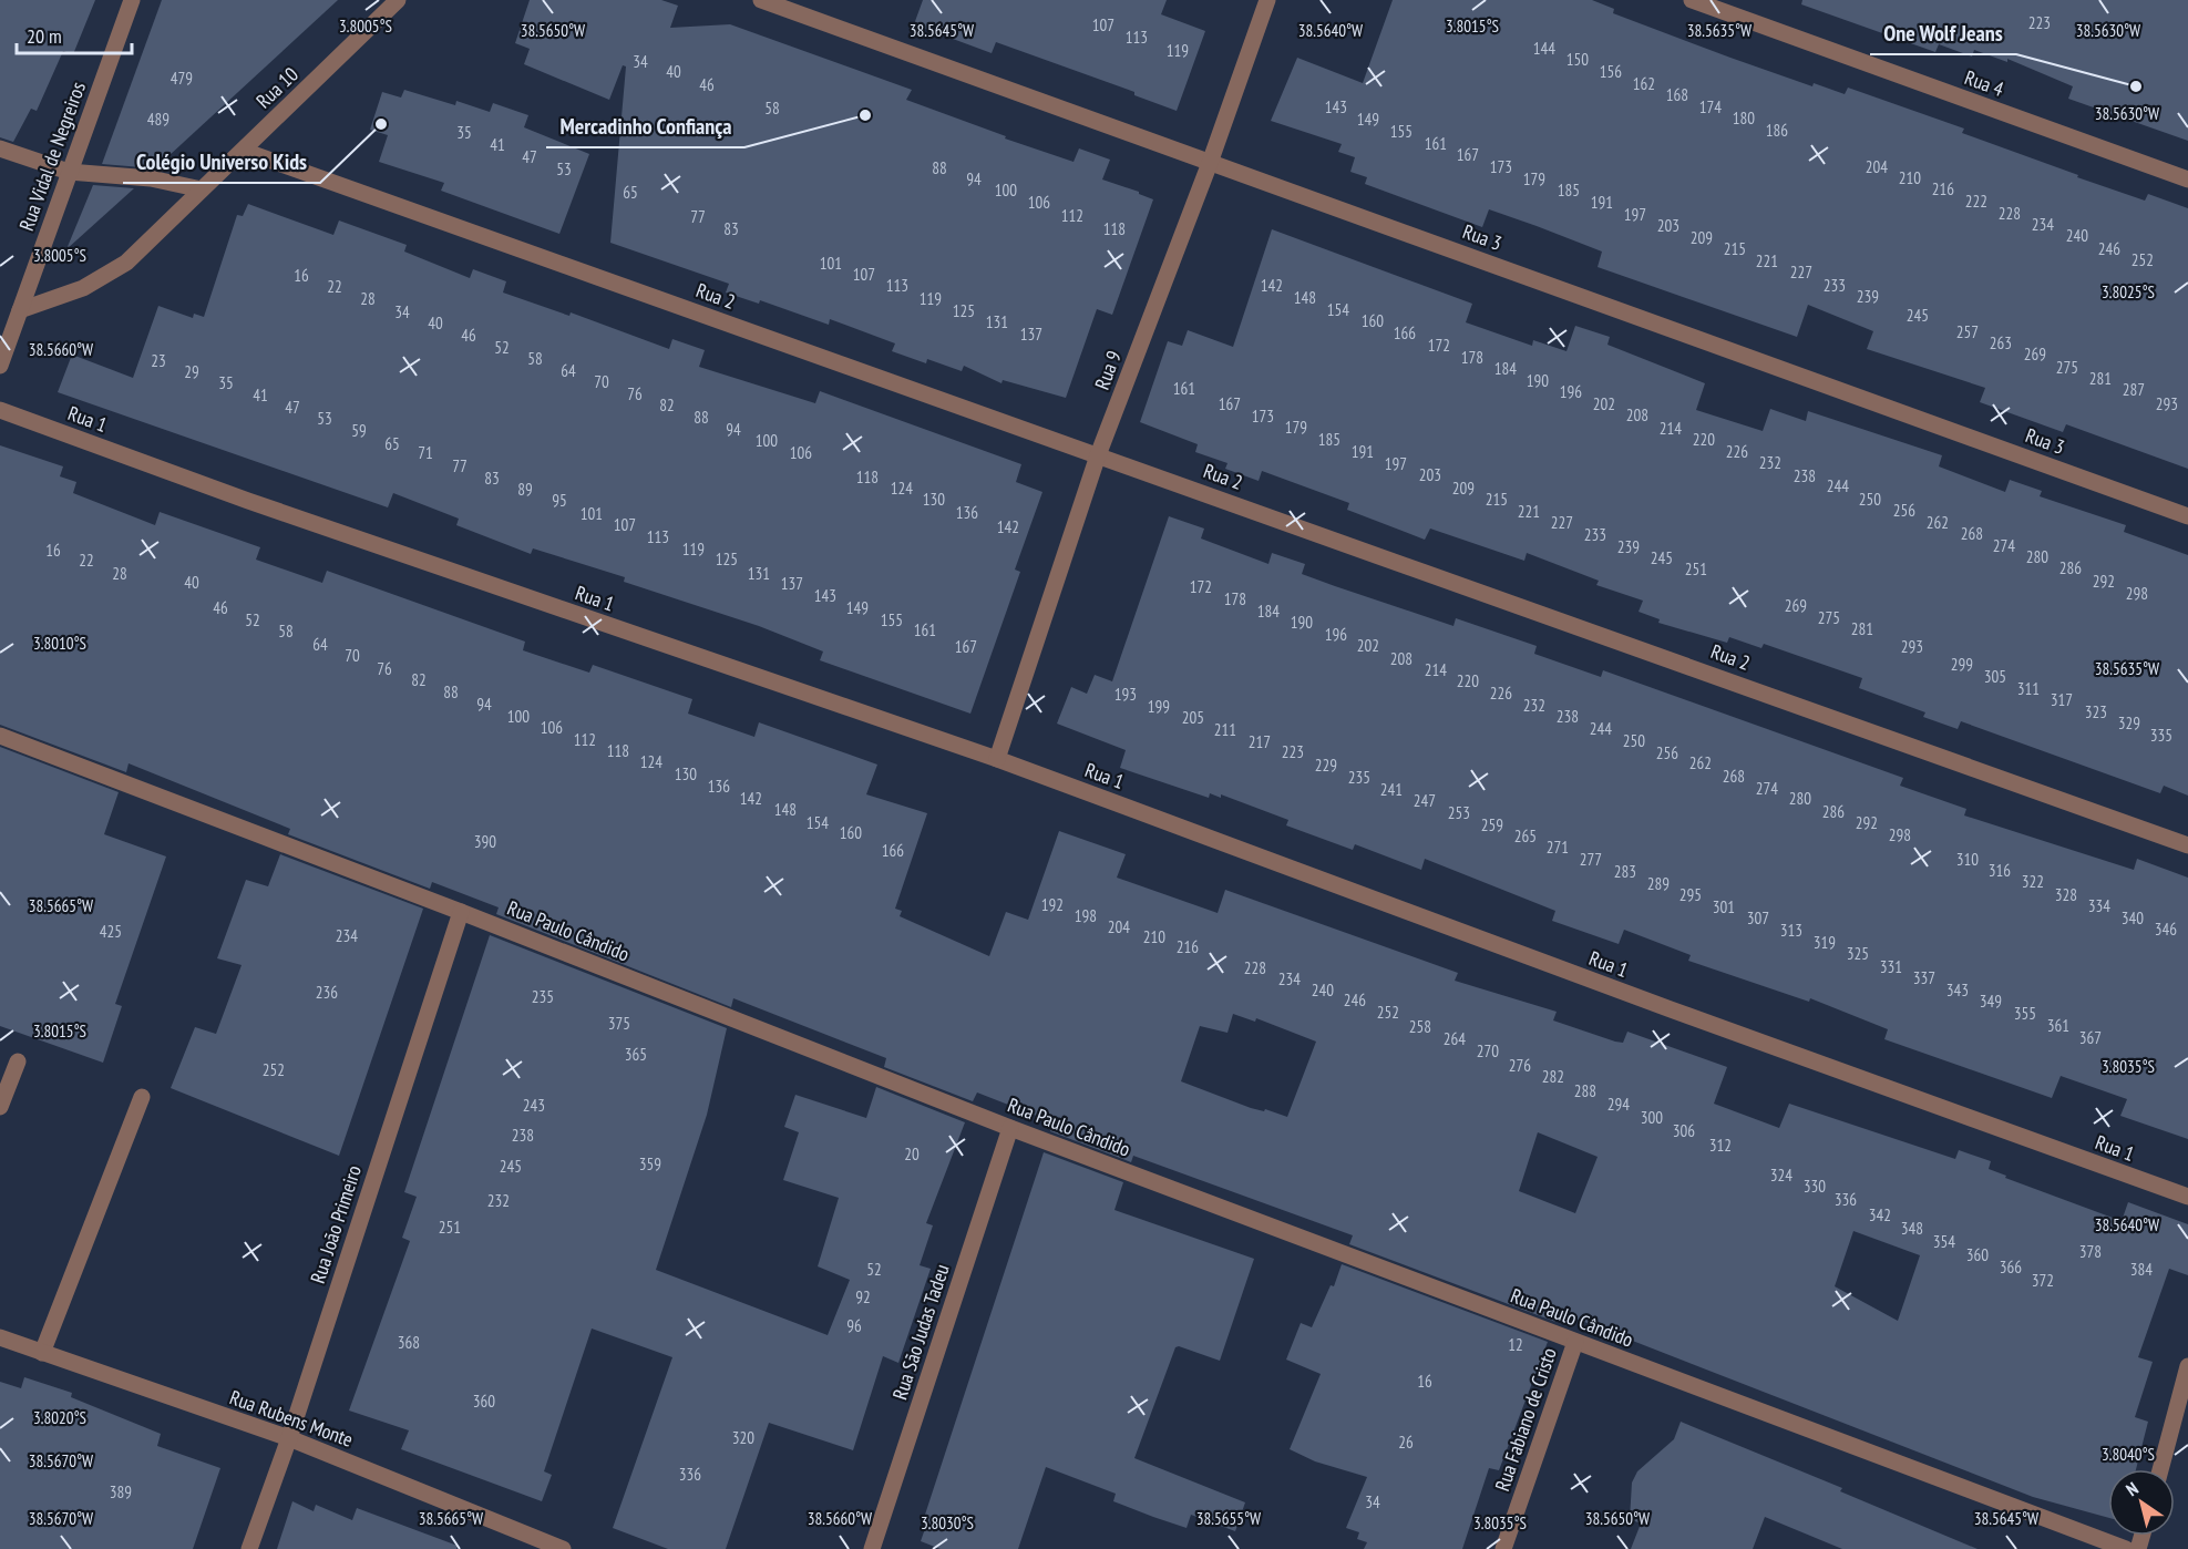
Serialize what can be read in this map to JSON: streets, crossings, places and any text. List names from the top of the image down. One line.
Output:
{"streets":{"street":["Rua 4","Rua 10","Rua Vidal de Negreiros","Rua 3","Rua 2","Rua 9","Rua 1","Rua Paulo Cândido","Rua João Primeiro","Rua São Judas Tadeu","Rua Rubens Monte","Rua Fabiano de Cristo"]},"crossings":[["Rua 10","Rua Vidal de Negreiros"],["Rua 10","Rua 2"],["Rua 3","Rua 9"],["Rua 2","Rua 9"],["Rua 9","Rua 1"],["Rua Paulo Cândido","Rua João Primeiro"],["Rua Paulo Cândido","Rua São Judas Tadeu"],["Rua Paulo Cândido","Rua Fabiano de Cristo"],["Rua João Primeiro","Rua Rubens Monte"]],"places":["One Wolf Jeans","Mercadinho Confiança","Colégio Universo Kids"],"house_numbers":["223","107","113","144","119","150","34","40","156","479","162","46","168","143","174","58","180","489","149","186","155","35","161","41","167","47","173","204","88","53","210","94","179","216","100","185","65","222","106","191","228","197","112","77","234","203","83","118","240","209","215","246","252","221","101","227","107","16","113","142","233","22","239","148","28","119","154","125","34","245","160","131","40","257","166","137","46","263","172","52","269","178","58","23","275","184","64","29","281","190","70","35","161","287","196","76","41","167","202","293","82","47","208","173","88","53","179","214","94","59","185","220","100","65","191","226","71","106","232","197","77","203","238","118","83","244","124","209","89","130","215","250","95","256","221","136","101","227","262","107","142","268","233","113","274","239","119","16","280","245","125","22","286","251","28","131","292","40","137","172","298","143","178","269","46","149","184","275","52","155","190","281","161","58","196","64","202","167","293","70","208","299","76","214","305","82","220","311","88","226","193","317","94","232","199","323","100","238","205","329","106","244","211","335","112","250","217","118","223","256","124","262","229","130","268","235","136","274","241","142","280","247","148","286","253","154","292","259","160","298","265","390","271","166","277","310","316","283","322","289","295","328","192","334","301","198","307","340","204","346","313","425","234","210","319","216","325","331","228","337","234","240","343","236","235","246","349","252","355","375","361","258","367","264","270","365","276","252","282","288","294","243","300","306","238","312","20","359","245","324","330","336","232","342","251","348","354","378","360","366","52","384","372","92","96","368","12","16","360","320","26","336","389","34"],"scale_bar":"20 m","north":"top left","coordinates":["3.8005°S","3.8015°S","38.5630°W","38.5650°W","38.5645°W","38.5640°W","38.5635°W","3.8025°S","38.5660°W","3.8010°S","38.5665°W","3.8035°S","3.8020°S","3.8040°S","38.5670°W","38.5655°W","3.8030°S"]}
